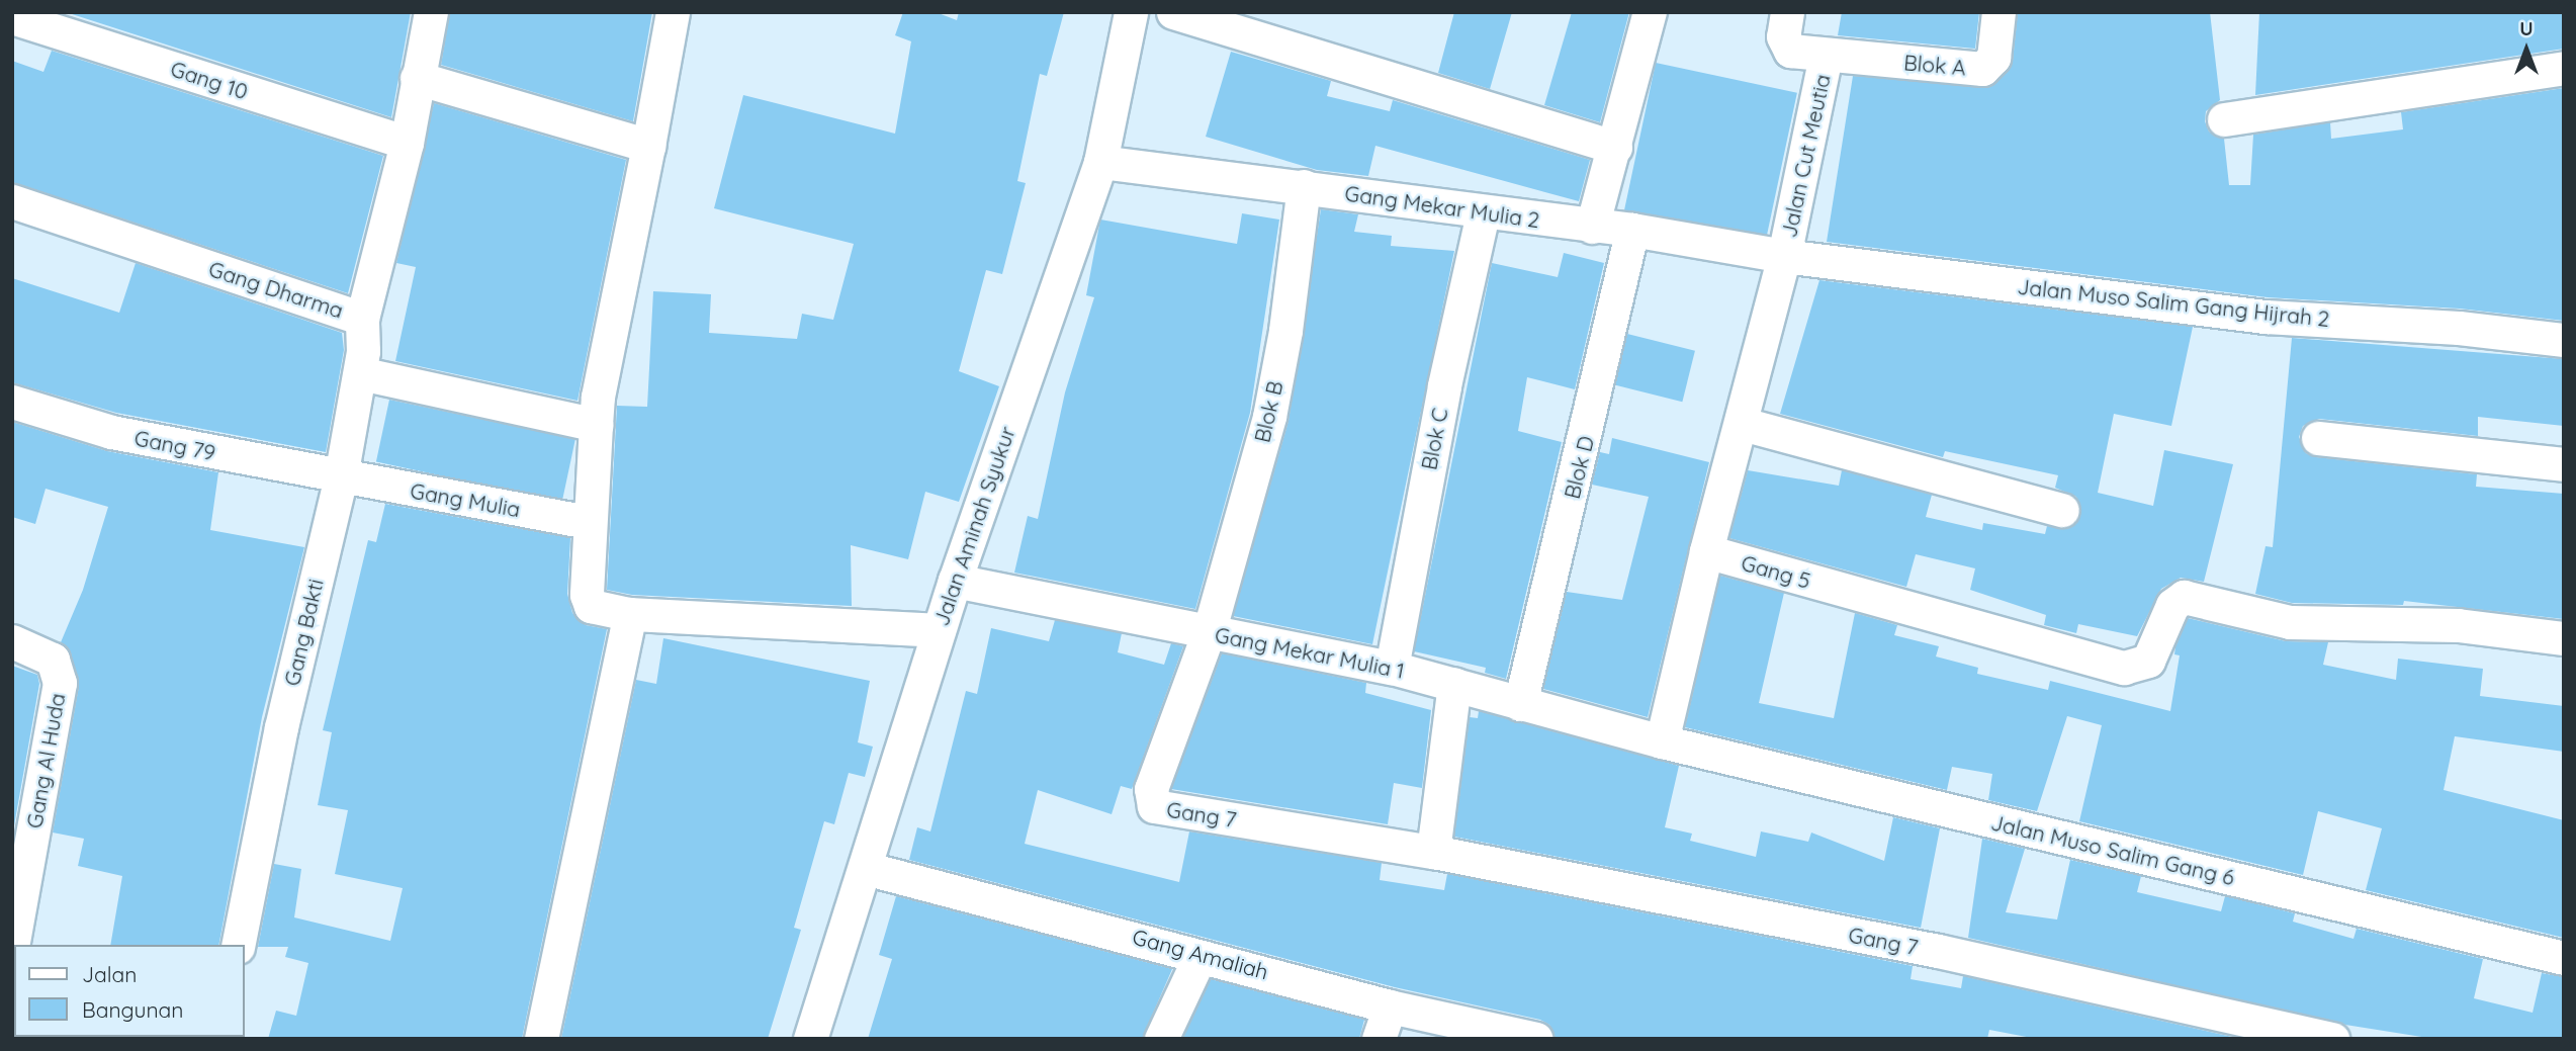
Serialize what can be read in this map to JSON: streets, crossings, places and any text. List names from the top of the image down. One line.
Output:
{"streets":{"street":["Blok A","Gang 10","Jalan Cut Meutia","Gang Mekar Mulia 2","Gang Dharma","Jalan Muso Salim Gang Hijrah 2","Blok B","Blok C","Gang 79","Blok D","Gang Mulia","Jalan Aminah Syukur","Gang 5","Gang Bakti","Gang Mekar Mulia 1","Gang Al Huda","Gang 7","Jalan Muso Salim Gang 6","Gang Amaliah"]},"crossings":[["Blok A","Jalan Cut Meutia"],["Gang 10","Gang Dharma"],["Jalan Cut Meutia","Gang Mekar Mulia 2"],["Jalan Cut Meutia","Jalan Muso Salim Gang Hijrah 2"],["Gang Mekar Mulia 2","Jalan Muso Salim Gang Hijrah 2"],["Gang Mekar Mulia 2","Blok B"],["Gang Mekar Mulia 2","Blok C"],["Gang Mekar Mulia 2","Blok D"],["Gang Mekar Mulia 2","Jalan Aminah Syukur"],["Gang Dharma","Gang Bakti"],["Blok B","Gang Mekar Mulia 1"],["Blok B","Gang 7"],["Blok C","Gang Mekar Mulia 1"],["Gang 79","Gang Mulia"],["Gang 79","Gang Bakti"],["Blok D","Gang Mekar Mulia 1"],["Gang Mulia","Gang Bakti"],["Jalan Aminah Syukur","Gang Mekar Mulia 1"],["Jalan Aminah Syukur","Gang Amaliah"],["Gang Mekar Mulia 1","Gang 7"],["Gang Mekar Mulia 1","Jalan Muso Salim Gang 6"]],"legend":["Jalan","Bangunan"],"north":"top"}
